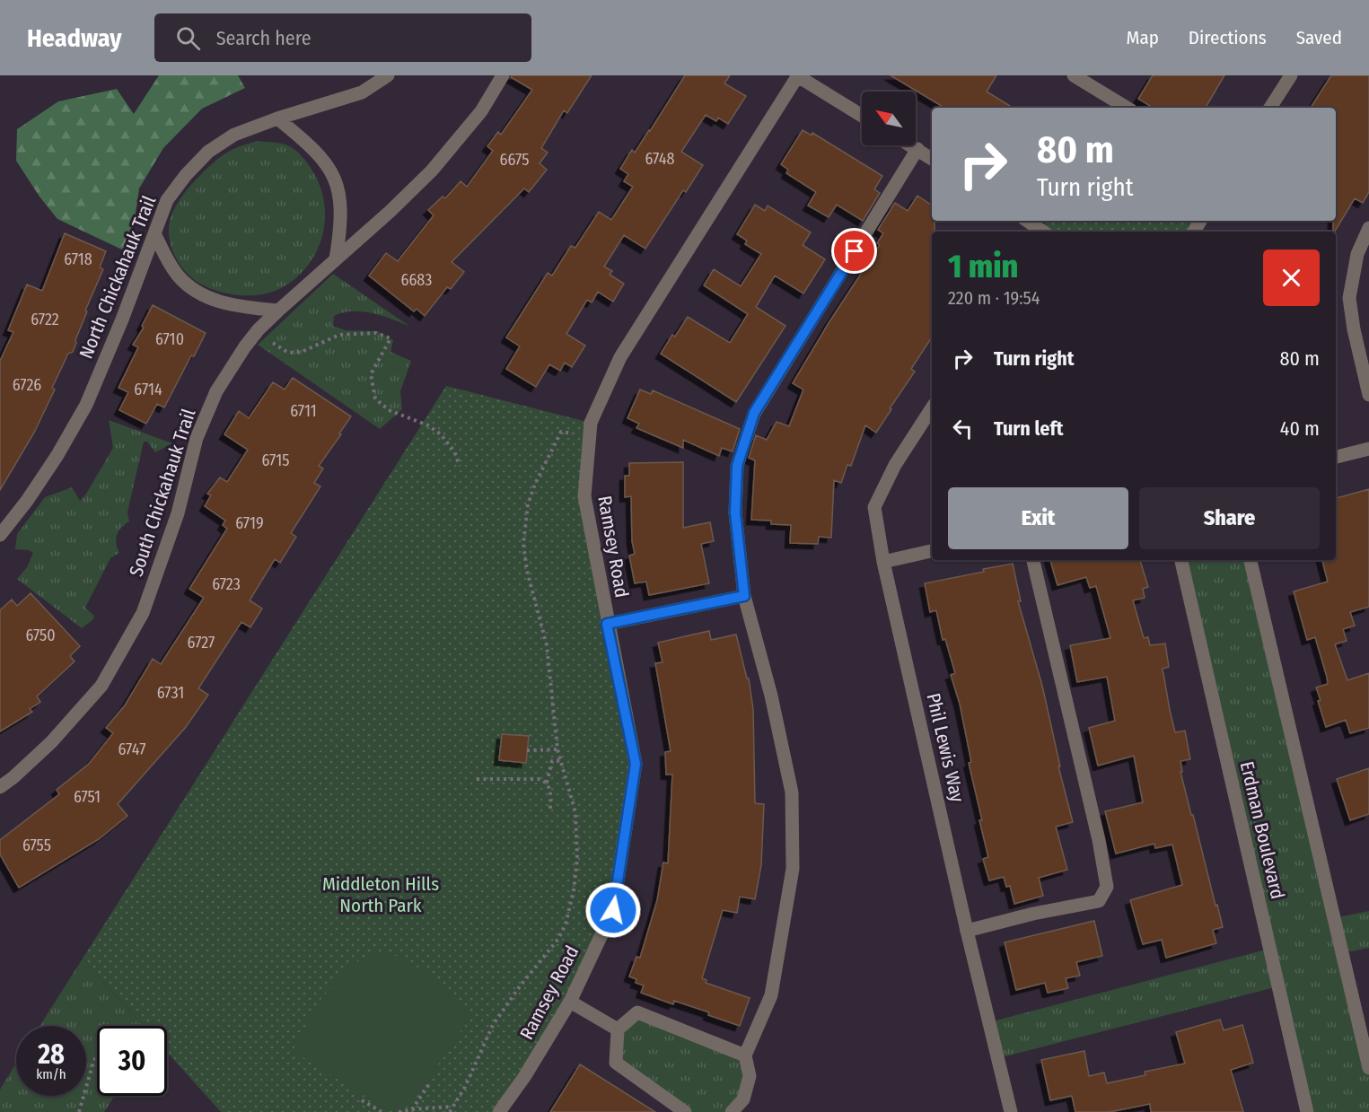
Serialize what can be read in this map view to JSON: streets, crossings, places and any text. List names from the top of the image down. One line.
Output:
{"streets":{"street":["North Chickahauk Trail","South Chickahauk Trail","Ramsey Road","Phil Lewis Way","Erdman Boulevard"]},"crossings":[["North Chickahauk Trail","South Chickahauk Trail"]],"parks":["Middleton Hills North Park"],"house_numbers":["6748","6675","6718","6683","6722","6710","6726","6714","6711","6715","6719","6723","6750","6727","6731","6747","6751","6755"],"north":"top left","page":{"header":"Headway","search":"Search here","nav":["Map","Directions","Saved"],"turn":["80 m","Turn right"],"heading":["1 min","220 m · 19:54"],"list":[{"name":"Turn right","value":"80 m"},{"name":"Turn left","value":"40 m"}],"buttons":["Exit","Share"],"speed":"28 km/h","limit":"30"}}
